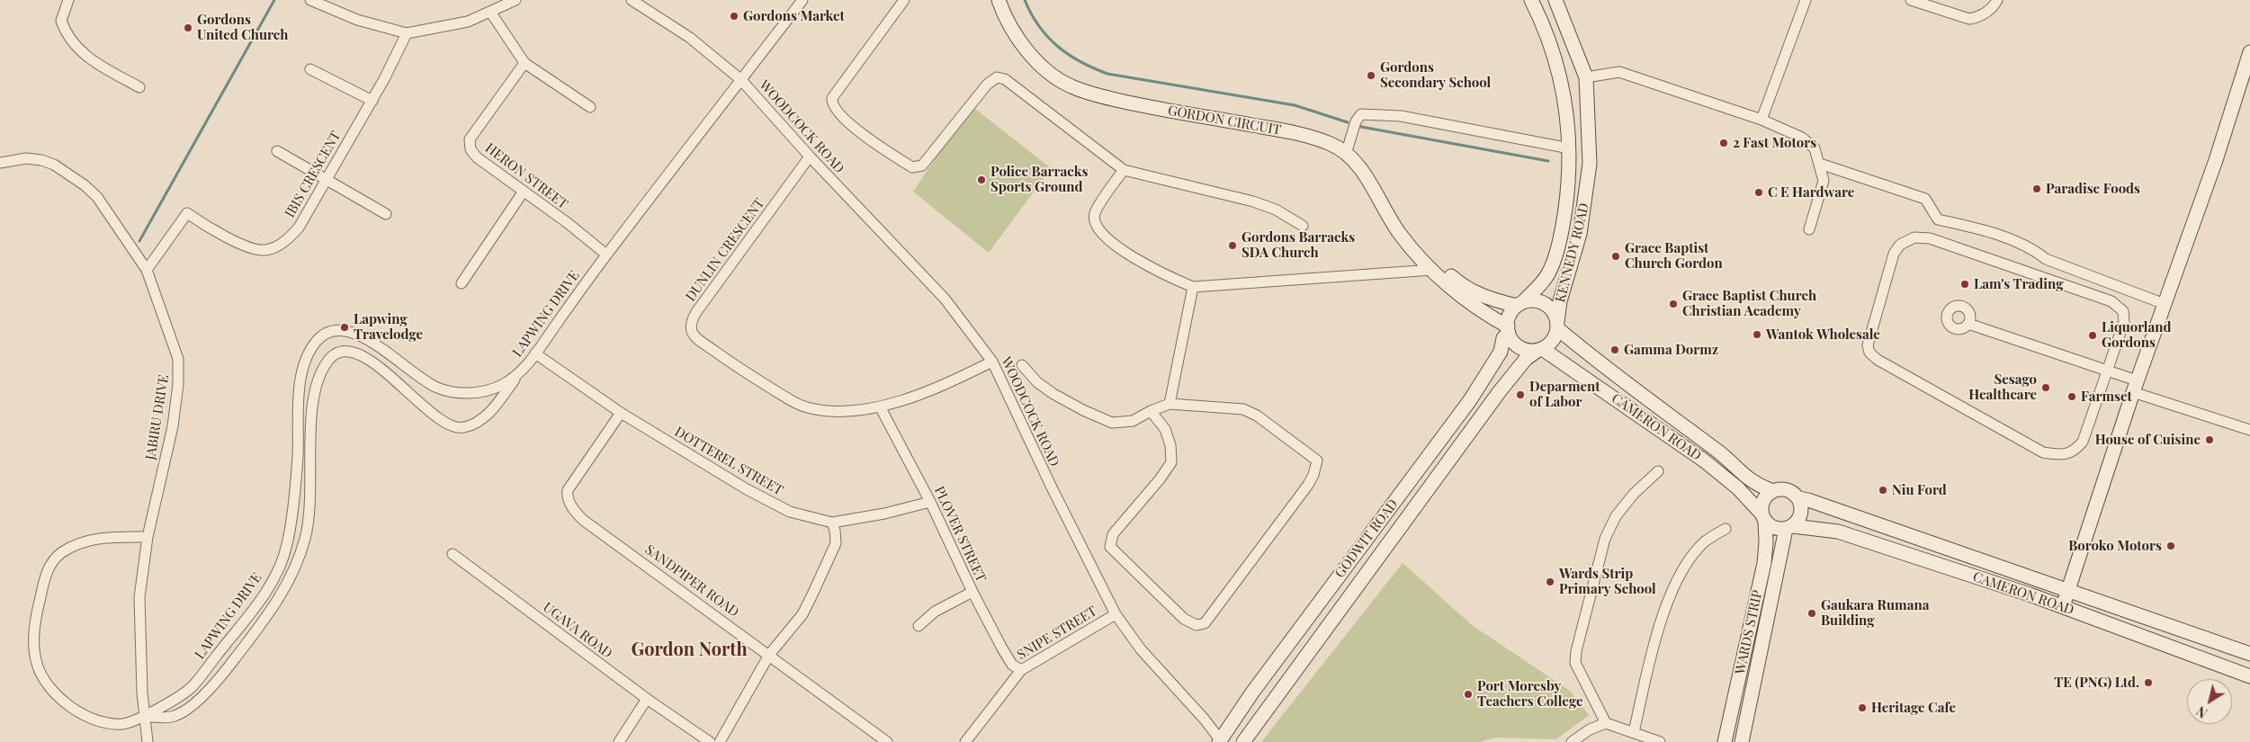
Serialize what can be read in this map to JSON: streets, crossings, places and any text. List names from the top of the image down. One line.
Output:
{"streets":{"main road":["GORDON CIRCUIT","KENNEDY ROAD","CAMERON ROAD","GODWIT ROAD","WARDS STRIP"],"street":["WOODCOCK ROAD","IBIS CRESCENT","HERON STREET","DUNLIN CRESCENT","LAPWING DRIVE","JABIRU DRIVE","DOTTEREL STREET","PLOVER STREET","SANDPIPER ROAD","UGAVA ROAD","SNIPE STREET"]},"crossings":[["GORDON CIRCUIT","KENNEDY ROAD"],["GORDON CIRCUIT","CAMERON ROAD"],["GORDON CIRCUIT","GODWIT ROAD"],["WOODCOCK ROAD","DUNLIN CRESCENT"],["WOODCOCK ROAD","LAPWING DRIVE"],["WOODCOCK ROAD","GODWIT ROAD"],["WOODCOCK ROAD","SNIPE STREET"],["IBIS CRESCENT","JABIRU DRIVE"],["HERON STREET","LAPWING DRIVE"],["DUNLIN CRESCENT","PLOVER STREET"],["KENNEDY ROAD","CAMERON ROAD"],["KENNEDY ROAD","GODWIT ROAD"],["LAPWING DRIVE","JABIRU DRIVE"],["LAPWING DRIVE","DOTTEREL STREET"],["CAMERON ROAD","GODWIT ROAD"],["CAMERON ROAD","WARDS STRIP"],["DOTTEREL STREET","PLOVER STREET"],["DOTTEREL STREET","SANDPIPER ROAD"],["PLOVER STREET","SNIPE STREET"]],"districts":["Gordon North"],"places":["Gordons Market","Gordons United Church","Gordons Secondary School","2 Fast Motors","Police Barracks Sports Ground","Paradise Foods","C E Hardware","Gordons Barracks SDA Church","Grace Baptist Church Gordon","Lam's Trading","Grace Baptist Church Christian Academy","Lapwing Travelodge","Wantok Wholesale","Liquorland Gordons","Gamma Dormz","Sesago Healthcare","Deparment of Labor","Farmset","House of Cuisine","Niu Ford","Boroko Motors","Wards Strip Primary School","Gaukara Rumana Building","TE (PNG) Ltd.","Port Moresby Teachers College","Heritage Cafe"],"north":"bottom left"}
